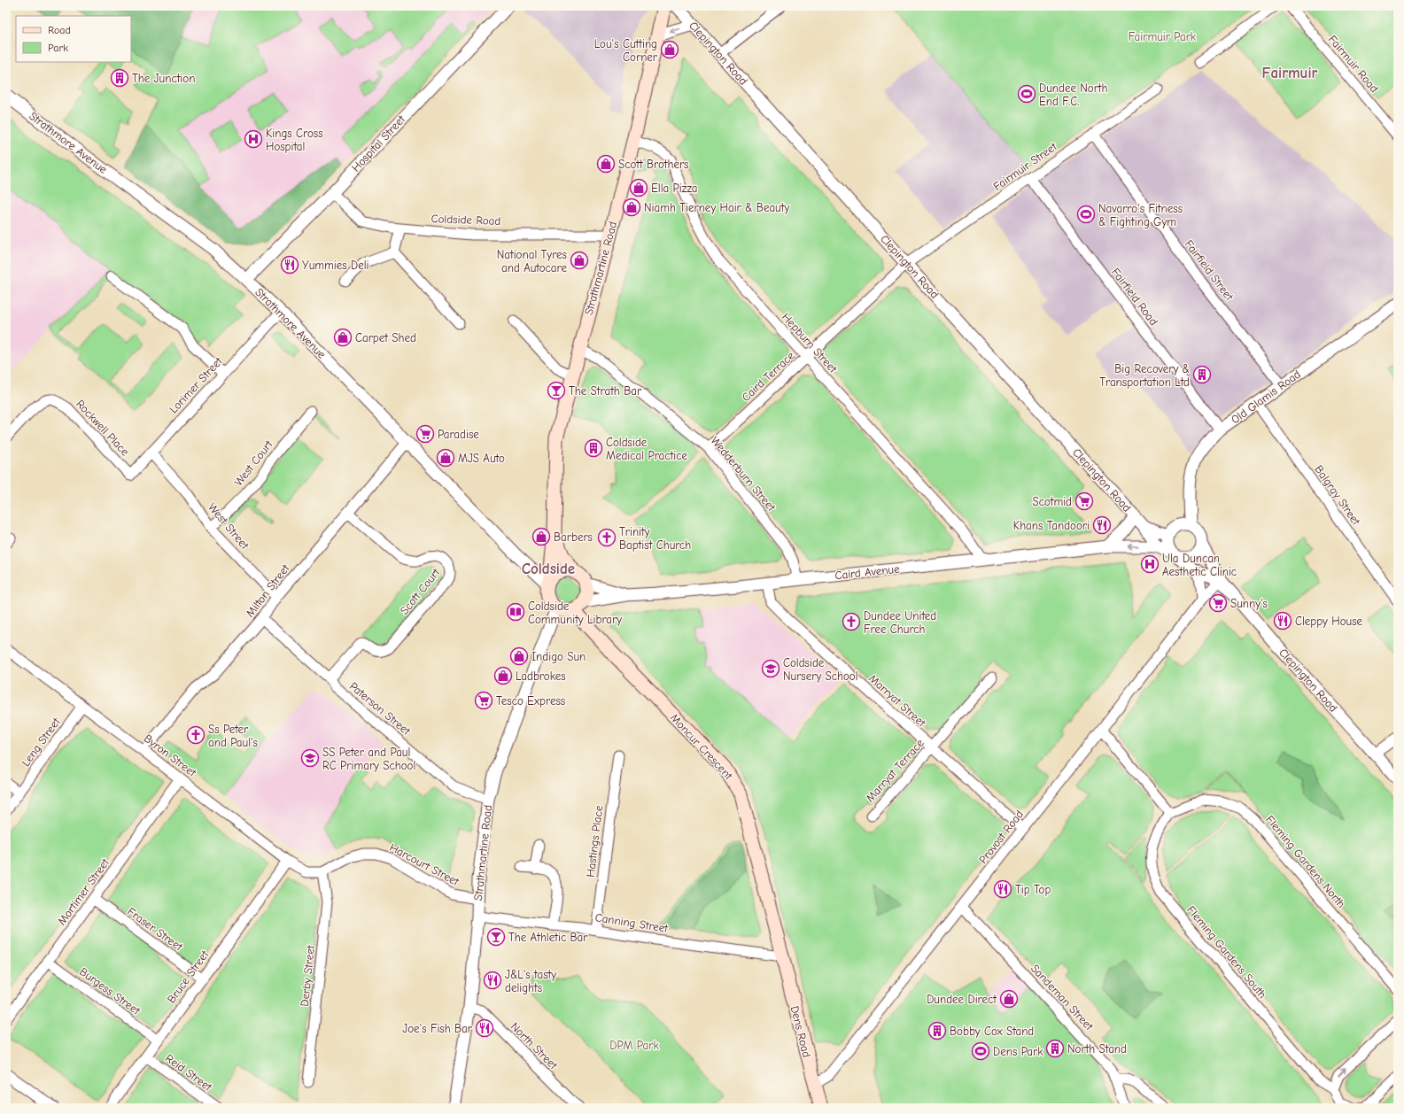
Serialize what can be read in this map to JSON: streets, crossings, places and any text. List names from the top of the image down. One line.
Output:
{"streets":{"main road":["Strathmartine Road","Moncur Crescent","Dens Road"],"street":["Clepington Road","Fairmuir Road","Strathmore Avenue","Hospital Street","Fairmuir Street","Coldside Road","Fairfield Street","Fairfield Road","Hepburn Street","Caird Terrace","Lorimer Street","Old Glamis Road","Rockwell Place","West Court","Wedderburn Street","Balgray Street","West Street","Caird Avenue","Milton Street","Scott Court","Marryat Street","Paterson Street","Leng Street","Byron Street","Marryat Terrace","Provost Road","Hastings Place","Fleming Gardens North","Harcourt Street","Mortimer Street","Canning Street","Fraser Street","Fleming Gardens South","Derby Street","Bruce Street","Burgess Street","Sandeman Street","North Street","Reid Street"]},"crossings":[["Clepington Road","Fairmuir Street"],["Clepington Road","Caird Terrace"],["Clepington Road","Old Glamis Road"],["Clepington Road","Caird Avenue"],["Clepington Road","Provost Road"],["Strathmore Avenue","Hospital Street"],["Strathmore Avenue","Strathmartine Road"],["Strathmore Avenue","Lorimer Street"],["Strathmore Avenue","Caird Avenue"],["Strathmore Avenue","Milton Street"],["Strathmore Avenue","Moncur Crescent"],["Hospital Street","Coldside Road"],["Fairmuir Street","Fairfield Street"],["Fairmuir Street","Fairfield Road"],["Fairmuir Street","Caird Terrace"],["Coldside Road","Strathmartine Road"],["Strathmartine Road","Hepburn Street"],["Strathmartine Road","Wedderburn Street"],["Strathmartine Road","Caird Avenue"],["Strathmartine Road","Paterson Street"],["Strathmartine Road","Moncur Crescent"],["Strathmartine Road","Harcourt Street"],["Strathmartine Road","Canning Street"],["Strathmartine Road","North Street"],["Fairfield Street","Old Glamis Road"],["Fairfield Road","Old Glamis Road"],["Hepburn Street","Caird Terrace"],["Hepburn Street","Caird Avenue"],["Caird Terrace","Wedderburn Street"],["Lorimer Street","Rockwell Place"],["Lorimer Street","West Street"],["Old Glamis Road","Balgray Street"],["West Court","West Street"],["Wedderburn Street","Caird Avenue"],["West Street","Milton Street"],["Caird Avenue","Marryat Street"],["Caird Avenue","Moncur Crescent"],["Milton Street","Scott Court"],["Milton Street","Byron Street"],["Scott Court","Paterson Street"],["Marryat Street","Marryat Terrace"],["Marryat Street","Provost Road"],["Leng Street","Byron Street"],["Moncur Crescent","Canning Street"],["Moncur Crescent","Dens Road"],["Byron Street","Harcourt Street"],["Byron Street","Mortimer Street"],["Byron Street","Derby Street"],["Byron Street","Bruce Street"],["Provost Road","Sandeman Street"],["Provost Road","Dens Road"],["Hastings Place","Canning Street"],["Fleming Gardens North","Fleming Gardens South"],["Harcourt Street","Derby Street"],["Mortimer Street","Fraser Street"],["Mortimer Street","Burgess Street"],["Canning Street","Dens Road"],["Fraser Street","Bruce Street"],["Bruce Street","Burgess Street"],["Bruce Street","Reid Street"]],"districts":["Fairmuir","Coldside"],"parks":["Fairmuir Park","DPM Park"],"places":{"shop":["Lou's Cutting Corner","Scott Brothers","Ella Pizza","Niamh Tierney Hair & Beauty","National Tyres and Autocare","Carpet Shed","MJS Auto","Barbers","Indigo Sun","Ladbrokes","Dundee Direct"],"building":["The Junction","Big Recovery & Transportation Ltd","Coldside Medical Practice","Bobby Cox Stand","North Stand"],"sports":["Dundee North End F.C.","Navarro's Fitness & Fighting Gym","Dens Park"],"hospital":["Kings Cross Hospital","Ula Duncan Aesthetic Clinic"],"restaurant":["Yummies Deli","Khans Tandoori","Cleppy House","Tip Top","J&L's tasty delights","Joe's Fish Bar"],"bar":["The Strath Bar","The Athletic Bar"],"supermarket":["Paradise","Scotmid","Sunny's","Tesco Express"],"church":["Trinity Baptist Church","Dundee United Free Church","Ss Peter and Paul's"],"library":["Coldside Community Library"],"school or university":["Coldside Nursery School","SS Peter and Paul RC Primary School"]},"legend":["Road","Park"]}
